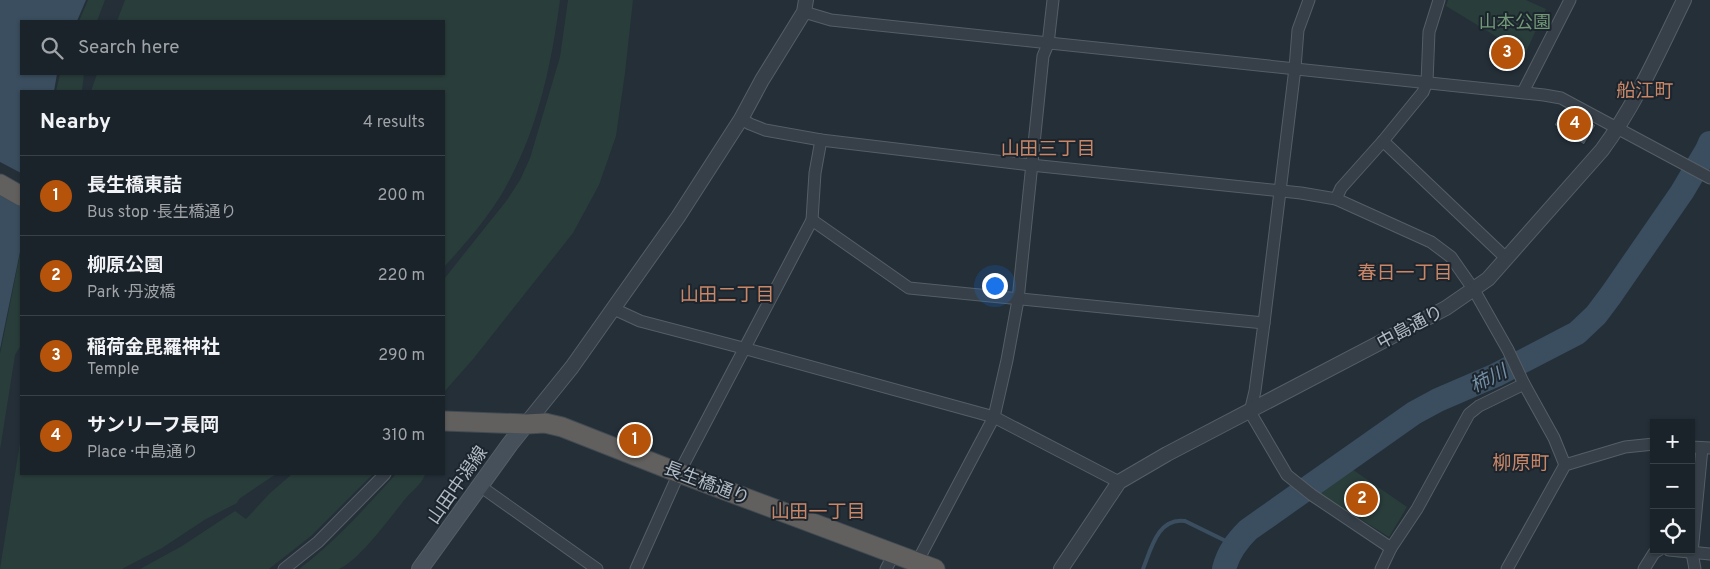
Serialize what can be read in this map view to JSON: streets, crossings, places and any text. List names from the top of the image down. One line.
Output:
{"streets":{"highway":["長生橋通り"],"main road":["山田中潟線"],"street":["中島通り"]},"crossings":[["長生橋通り","山田中潟線"]],"districts":["船江町","山田三丁目","春日一丁目","山田二丁目","柳原町","山田一丁目"],"water":["柿川"],"parks":["山本公園"],"page":{"search":"Search here","pins":["3","4","1","2"],"heading":["Nearby","4 results"],"list":[{"mark":"1","name":"長生橋東詰","note":"Bus stop · 長生橋通り","value":"200 m"},{"mark":"2","name":"柳原公園","note":"Park · 丹波橋","value":"220 m"},{"mark":"3","name":"稲荷金毘羅神社","note":"Temple","value":"290 m"},{"mark":"4","name":"サンリーフ長岡","note":"Place · 中島通り","value":"310 m"}],"map_buttons":["+","−"]}}
